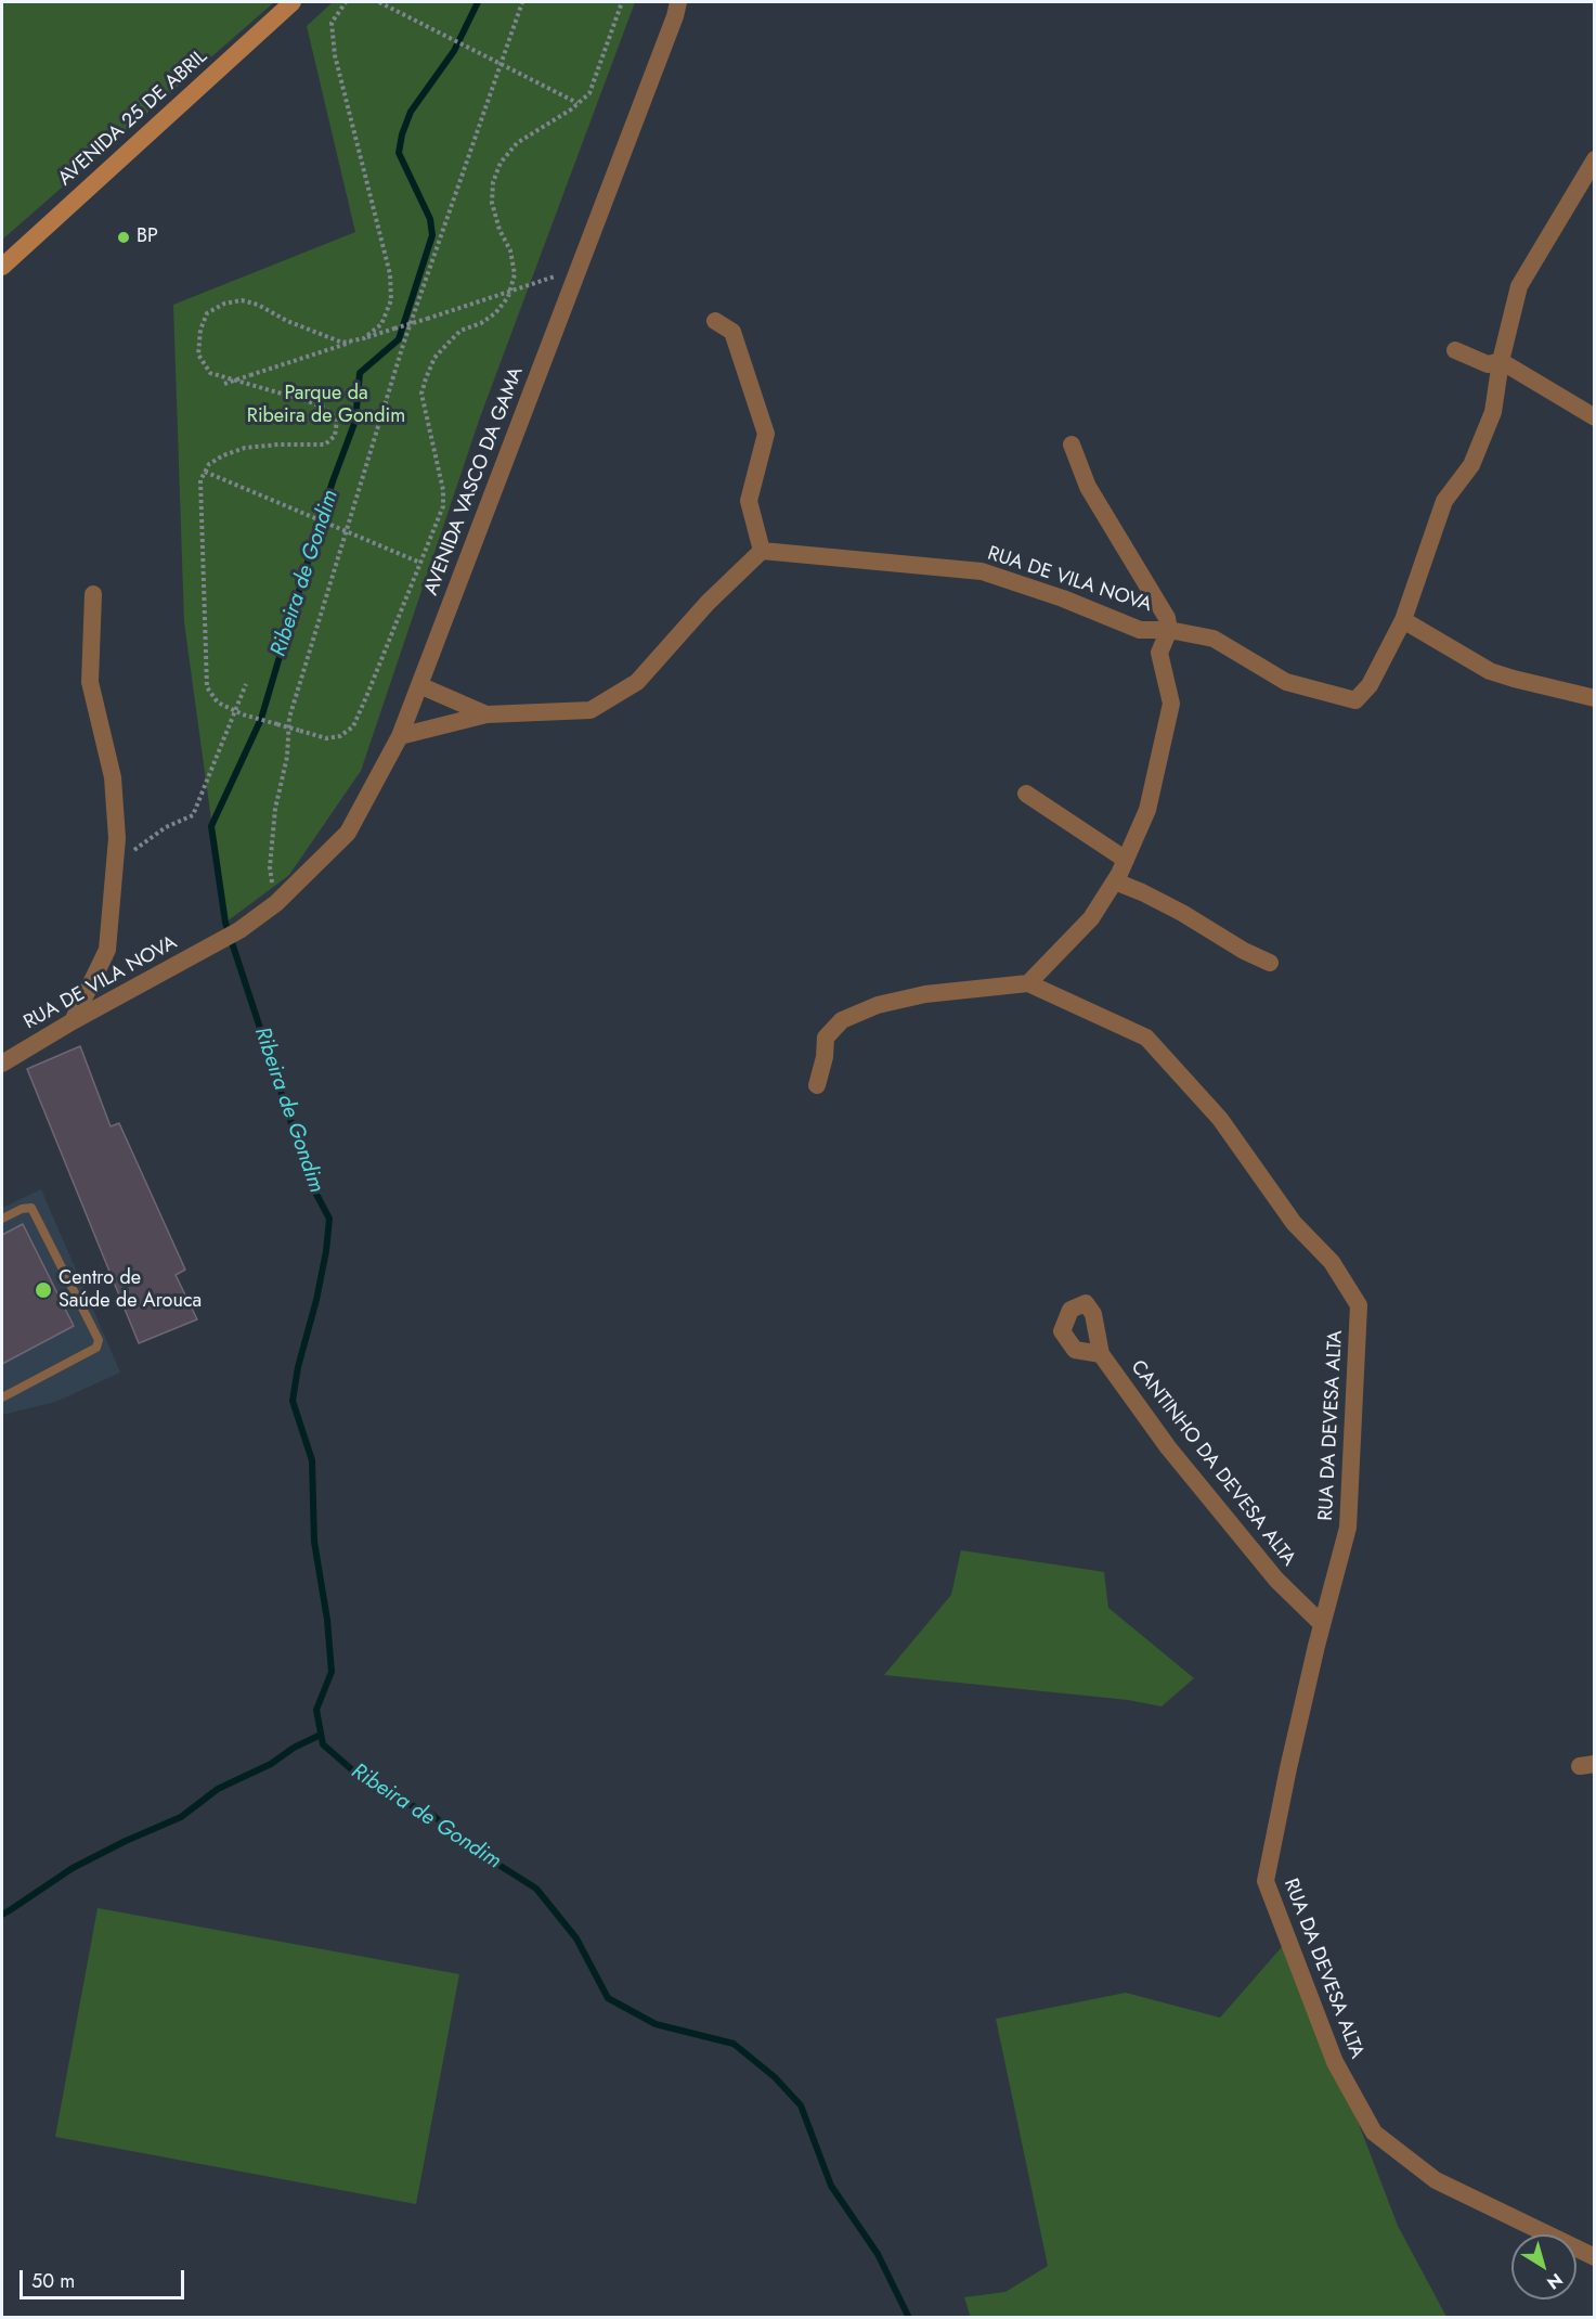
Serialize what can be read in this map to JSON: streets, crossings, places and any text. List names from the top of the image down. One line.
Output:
{"streets":{"main road":["AVENIDA 25 DE ABRIL"],"street":["AVENIDA VASCO DA GAMA","RUA DE VILA NOVA","RUA DA DEVESA ALTA","CANTINHO DA DEVESA ALTA"]},"crossings":[["AVENIDA VASCO DA GAMA","RUA DE VILA NOVA"],["RUA DA DEVESA ALTA","CANTINHO DA DEVESA ALTA"]],"water":["Ribeira de Gondim"],"parks":["Parque da Ribeira de Gondim"],"places":["BP","Centro de Saúde de Arouca"],"scale_bar":"50 m","north":"bottom right"}
